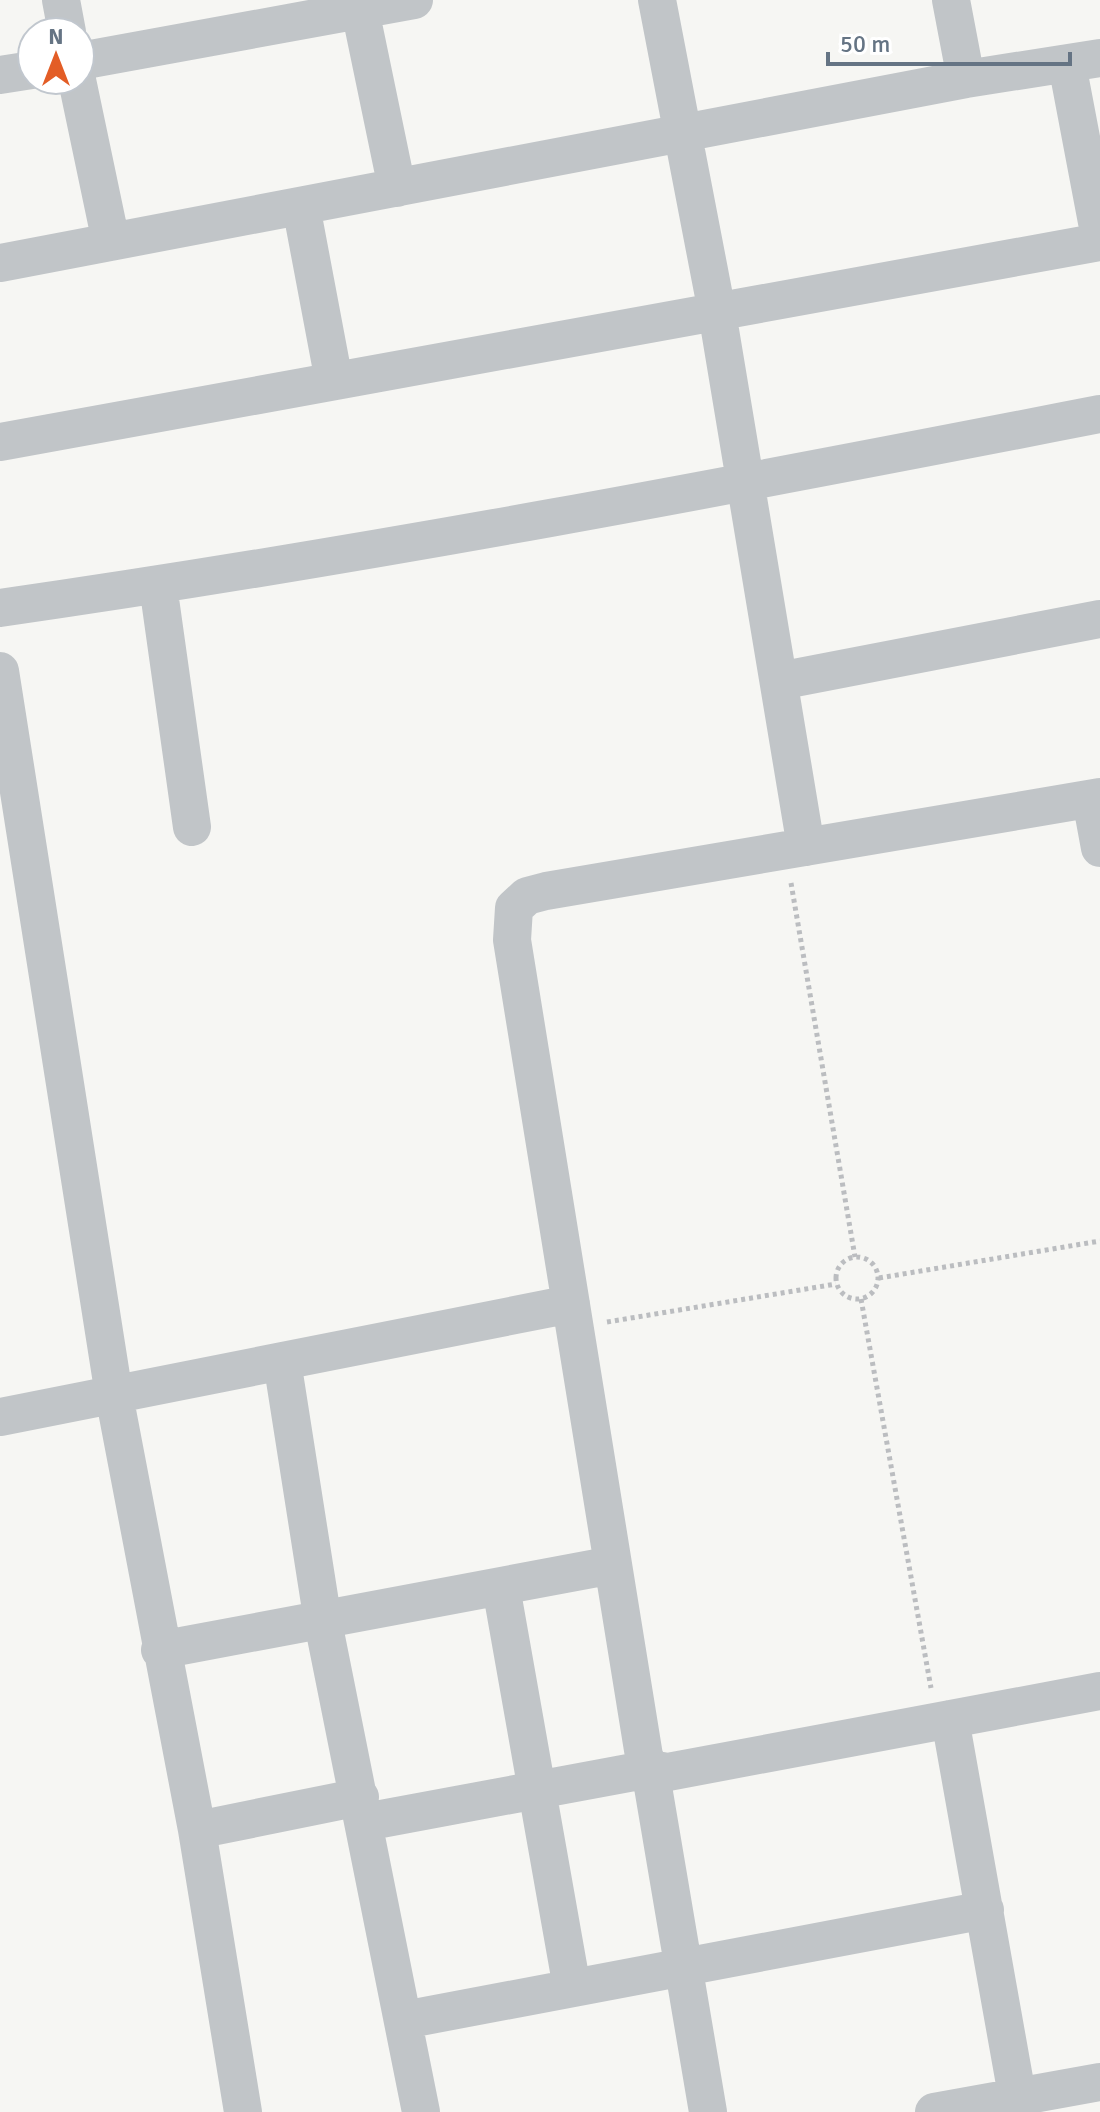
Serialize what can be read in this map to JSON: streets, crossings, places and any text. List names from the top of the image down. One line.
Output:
{"scale_bar":"50 m","north":"top"}
